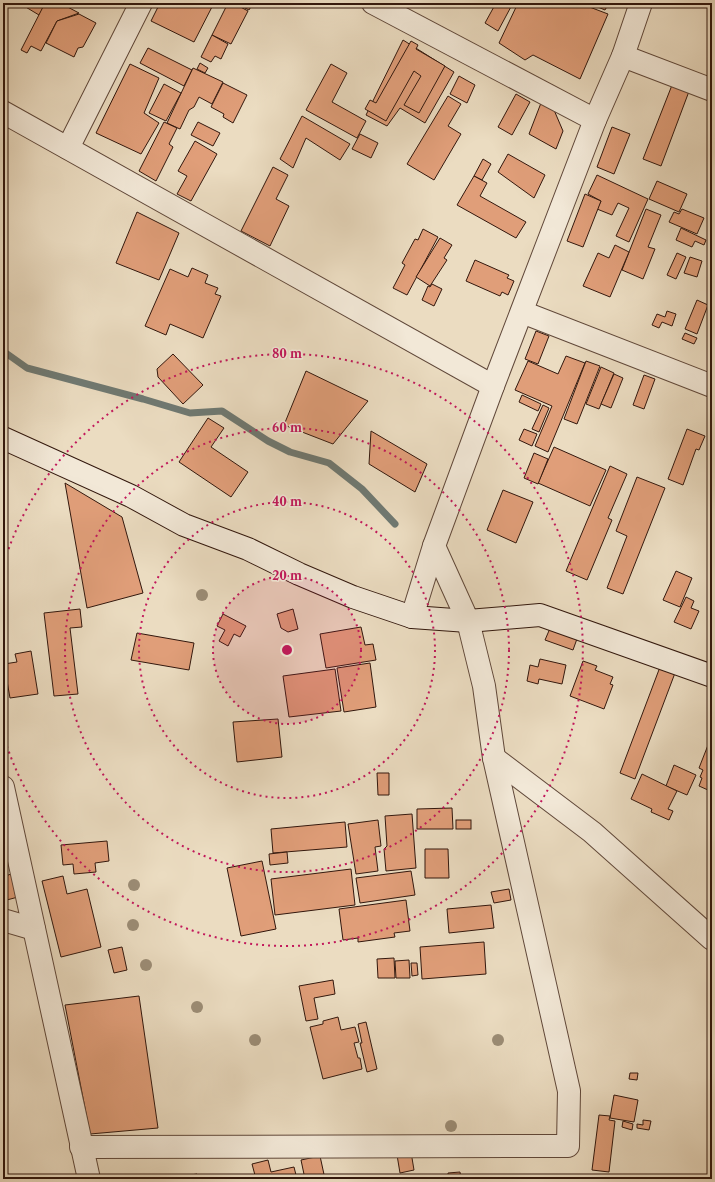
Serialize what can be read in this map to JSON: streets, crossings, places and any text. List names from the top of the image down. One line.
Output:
{"rings":["80 m","60 m","40 m","20 m"]}
